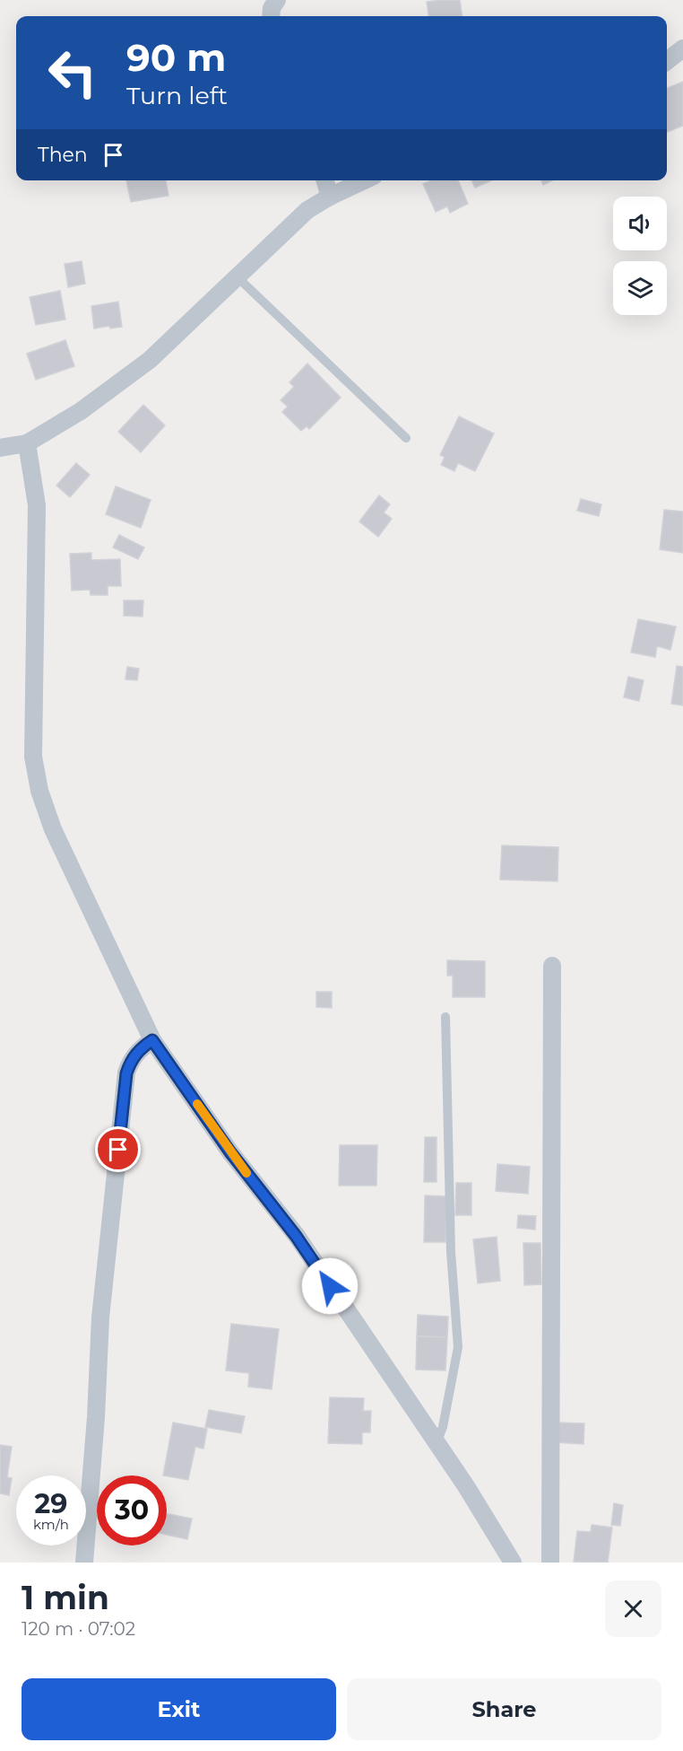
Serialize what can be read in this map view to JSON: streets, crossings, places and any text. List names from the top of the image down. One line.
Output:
{"page":{"turn":["90 m","Turn left"],"then":"Then","speed":"29 km/h","limit":"30","heading":["1 min","120 m · 07:02"],"buttons":["Exit","Share"]}}
